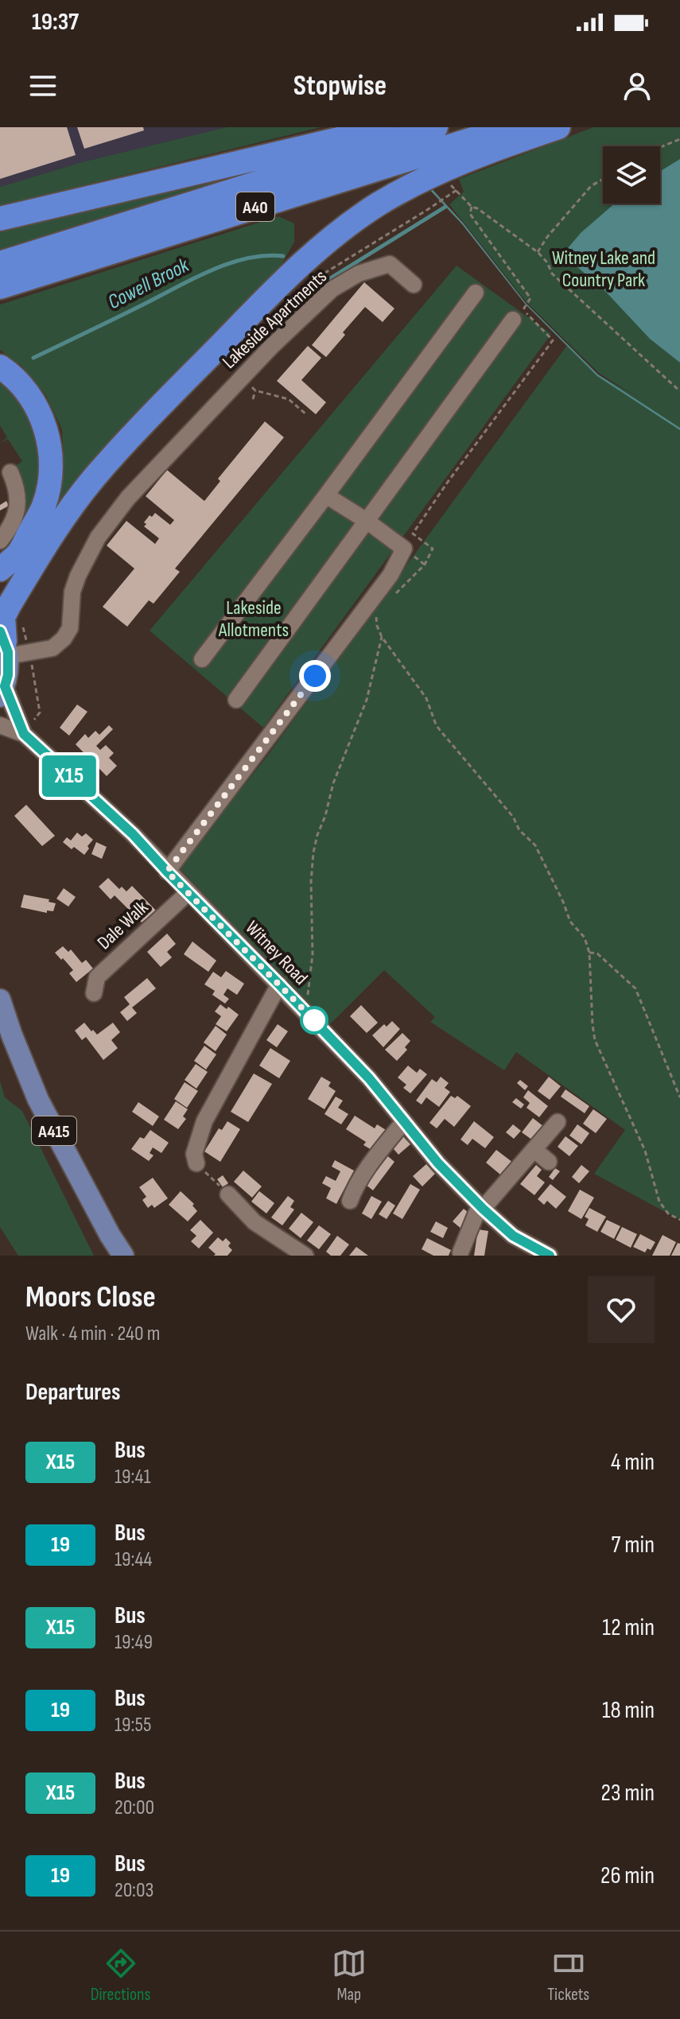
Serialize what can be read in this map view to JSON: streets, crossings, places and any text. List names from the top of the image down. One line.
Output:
{"streets":{"highway":["A40"],"main road":["A415"],"street":["Lakeside Apartments","Dale Walk","Witney Road"]},"crossings":[["Dale Walk","Witney Road"]],"water":["Cowell Brook"],"parks":["Witney Lake and Country Park","Lakeside Allotments"],"lines":["bus line X15"],"page":{"status":"19:37","header":"Stopwise","on_map":"X15","heading":[["Moors Close","Walk · 4 min · 240 m"],"Departures"],"list":[{"mark":"X15","name":"Bus","note":"19:41","value":"4 min"},{"mark":"19","name":"Bus","note":"19:44","value":"7 min"},{"mark":"X15","name":"Bus","note":"19:49","value":"12 min"},{"mark":"19","name":"Bus","note":"19:55","value":"18 min"},{"mark":"X15","name":"Bus","note":"20:00","value":"23 min"},{"mark":"19","name":"Bus","note":"20:03","value":"26 min"}],"tabs":["Directions","Map","Tickets"]}}
